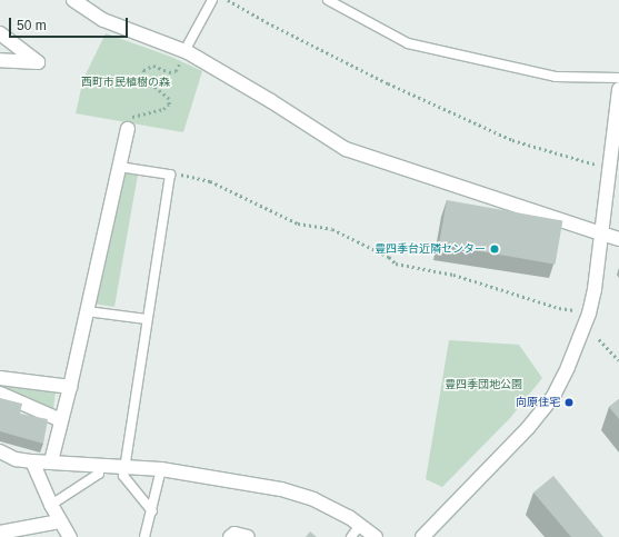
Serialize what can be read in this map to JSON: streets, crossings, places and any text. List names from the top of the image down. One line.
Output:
{"parks":["西町市民植樹の森","豊四季団地公園"],"places":["豊四季台近隣センター","向原住宅"],"scale_bar":"50 m"}
